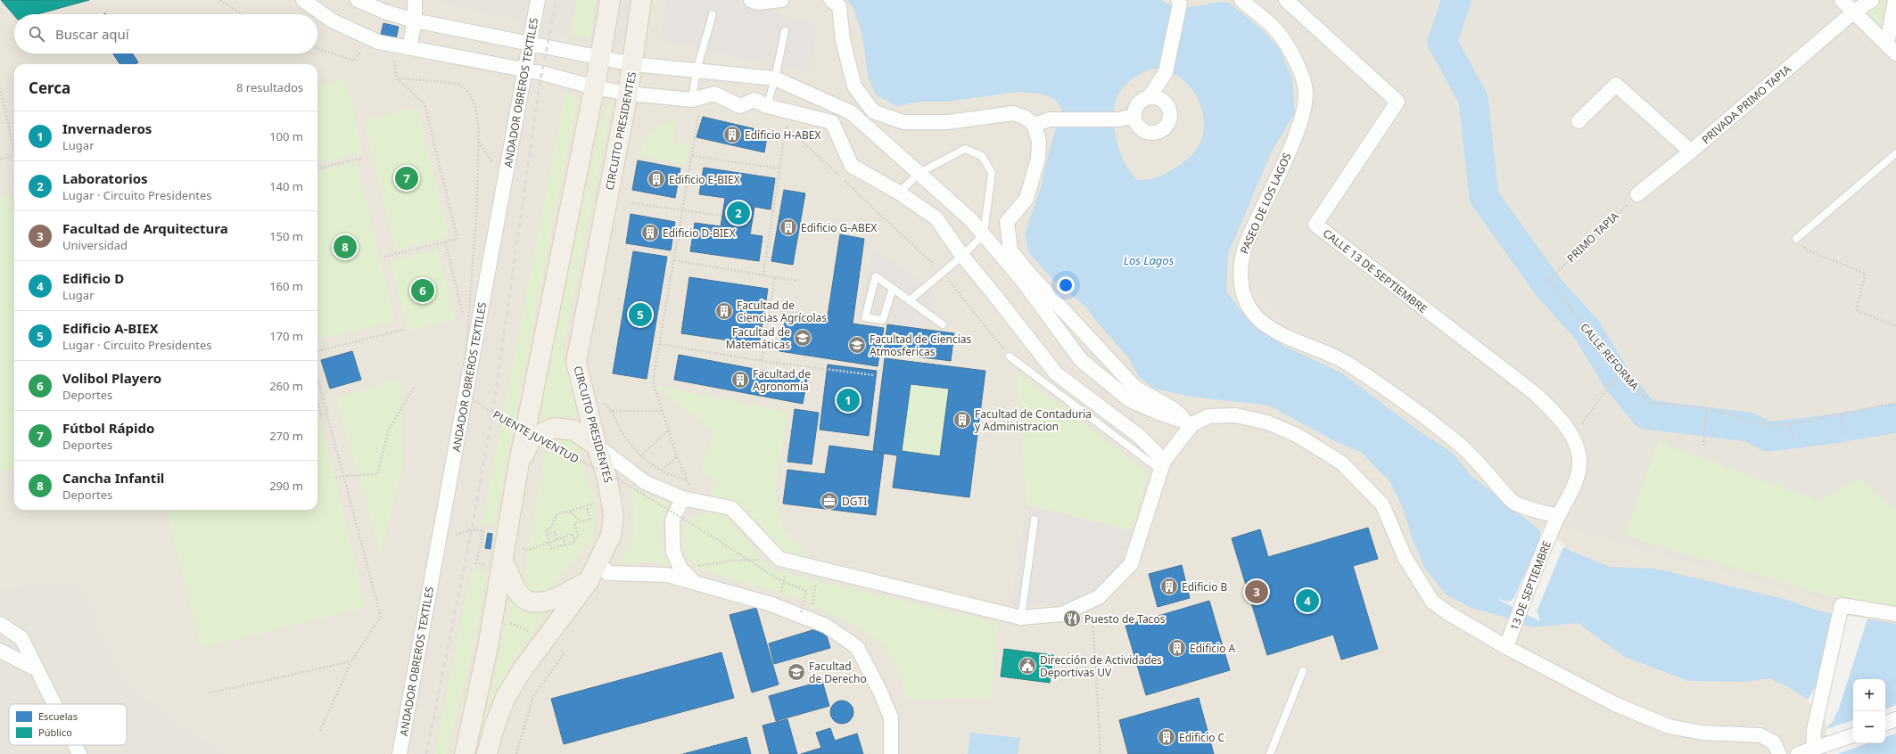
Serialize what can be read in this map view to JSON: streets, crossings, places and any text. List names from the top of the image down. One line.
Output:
{"streets":{"main road":["CIRCUITO PRESIDENTES"],"street":["ANDADOR OBREROS TEXTILES","PRIVADA PRIMO TAPIA","PASEO DE LOS LAGOS","CALLE 13 DE SEPTIEMBRE","13 DE SEPTIEMBRE"],"path":["PRIMO TAPIA","CALLE REFORMA","PUENTE JUVENTUD"]},"crossings":[["PRIVADA PRIMO TAPIA","PRIMO TAPIA"],["PASEO DE LOS LAGOS","CALLE 13 DE SEPTIEMBRE"],["PASEO DE LOS LAGOS","13 DE SEPTIEMBRE"],["PRIMO TAPIA","CALLE REFORMA"],["CALLE 13 DE SEPTIEMBRE","13 DE SEPTIEMBRE"]],"water":["Los Lagos"],"places":{"building":["Edificio H-ABEX","Edificio E-BIEX","Edificio G-ABEX","Edificio D-BIEX","Facultad de Ciencias Agrícolas","Facultad de Agronomía","Facultad de Contaduria y Administracion","Edificio B","Edificio A","Edificio C"],"school or university":["Facultad de Matemáticas","Facultad de Ciencias Atmosfericas","Facultad de Derecho"],"office":["DGTI"],"restaurant":["Puesto de Tacos"],"public building":["Dirección de Actividades Deportivas UV"]},"legend":["Escuelas","Público"],"page":{"search":"Buscar aquí","heading":["Cerca","8 resultados"],"list":[{"mark":"1","name":"Invernaderos","note":"Lugar","value":"100 m"},{"mark":"2","name":"Laboratorios","note":"Lugar · Circuito Presidentes","value":"140 m"},{"mark":"3","name":"Facultad de Arquitectura","note":"Universidad","value":"150 m"},{"mark":"4","name":"Edificio D","note":"Lugar","value":"160 m"},{"mark":"5","name":"Edificio A-BIEX","note":"Lugar · Circuito Presidentes","value":"170 m"},{"mark":"6","name":"Volibol Playero","note":"Deportes","value":"260 m"},{"mark":"7","name":"Fútbol Rápido","note":"Deportes","value":"270 m"},{"mark":"8","name":"Cancha Infantil","note":"Deportes","value":"290 m"}],"pins":["7","2","8","6","5","1","3","4"],"map_buttons":["+","−"]}}
